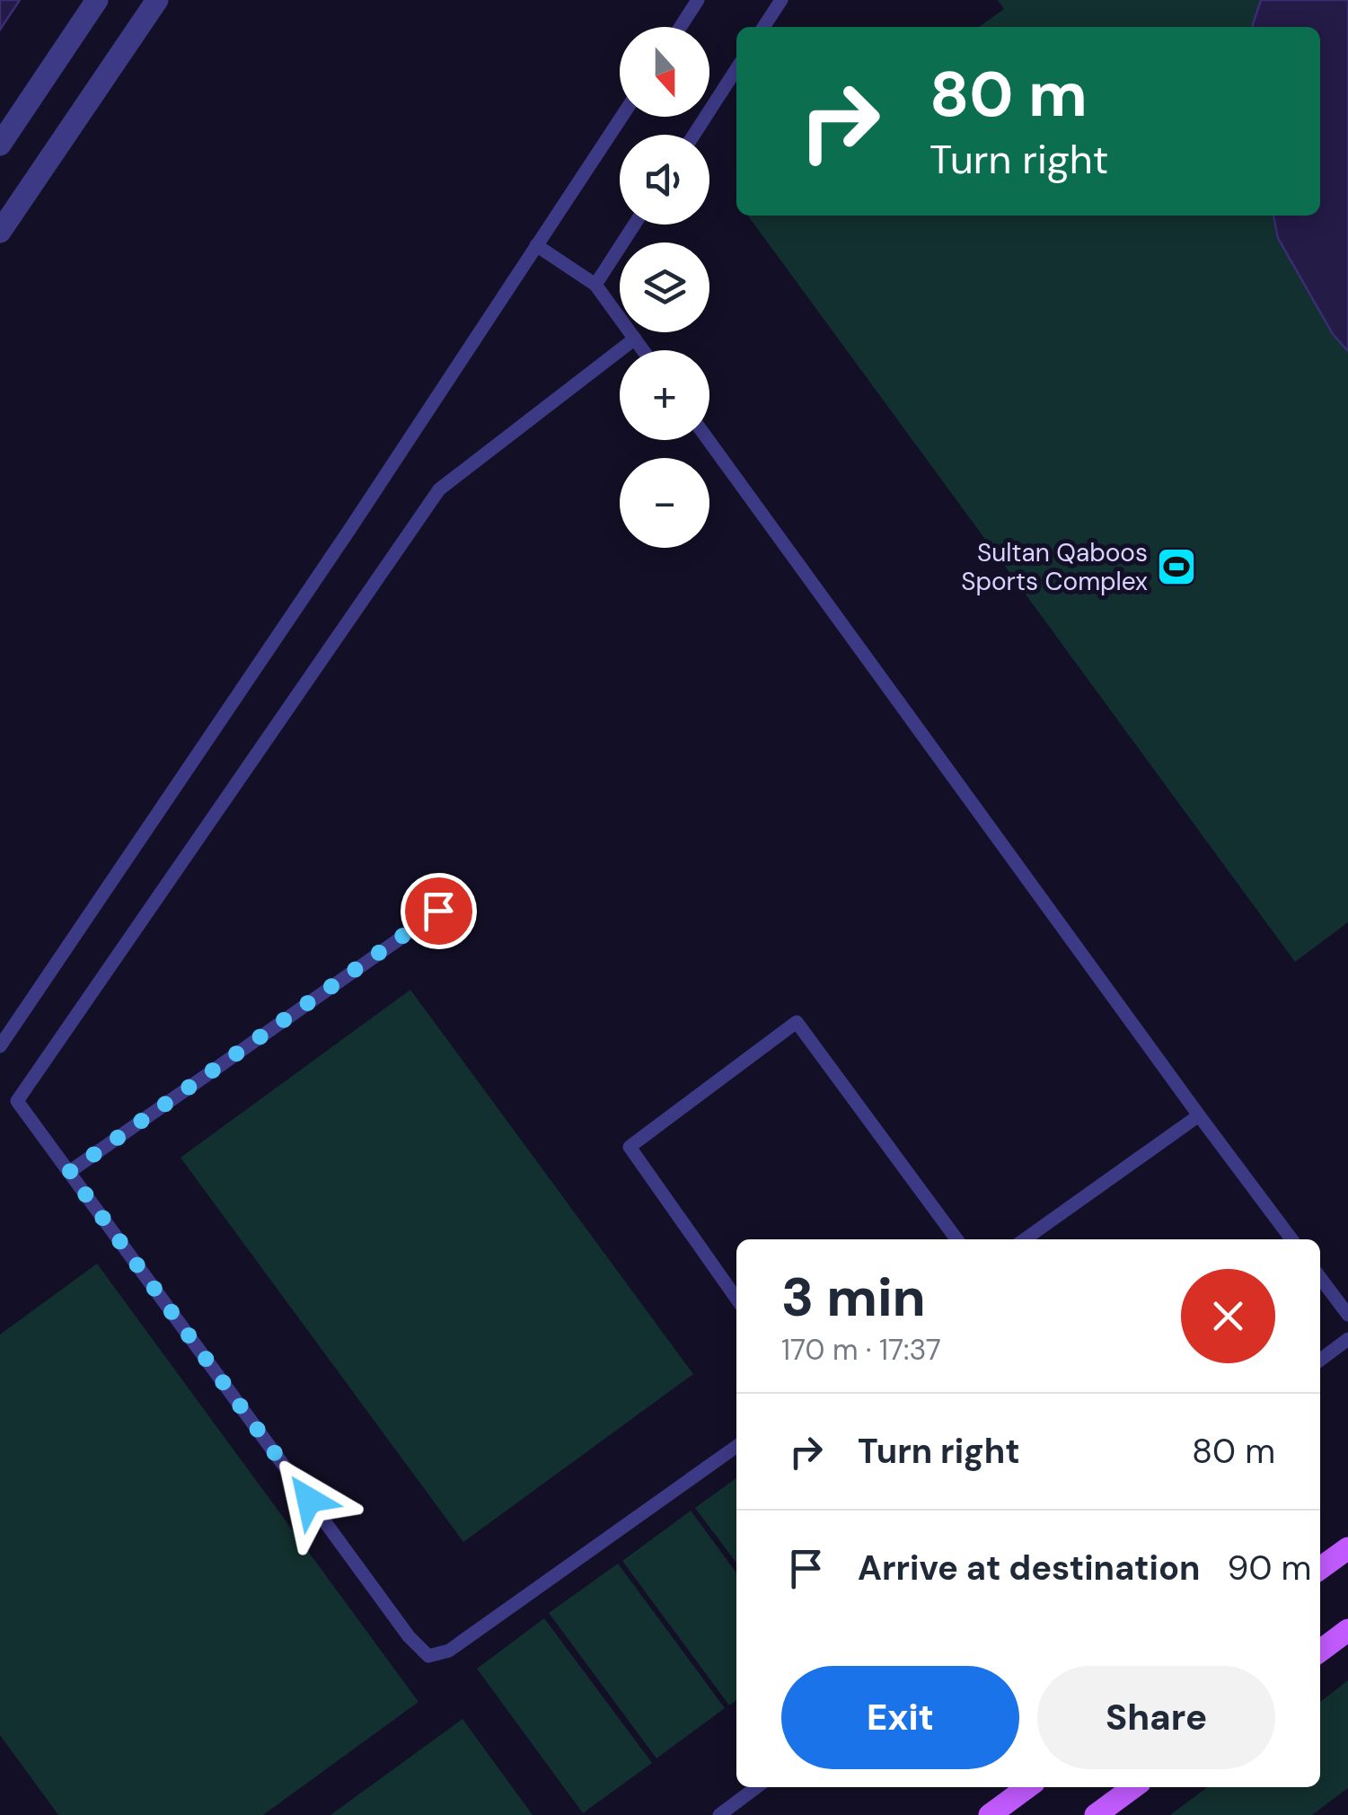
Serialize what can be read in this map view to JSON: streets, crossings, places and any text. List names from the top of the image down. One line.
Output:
{"places":{"sports":["Sultan Qaboos Sports Complex"]},"north":"bottom","page":{"map_buttons":["+","−"],"turn":["80 m","Turn right"],"heading":["3 min","170 m · 17:37"],"list":[{"name":"Turn right","value":"80 m"},{"name":"Arrive at destination","value":"90 m"}],"buttons":["Exit","Share"]}}
